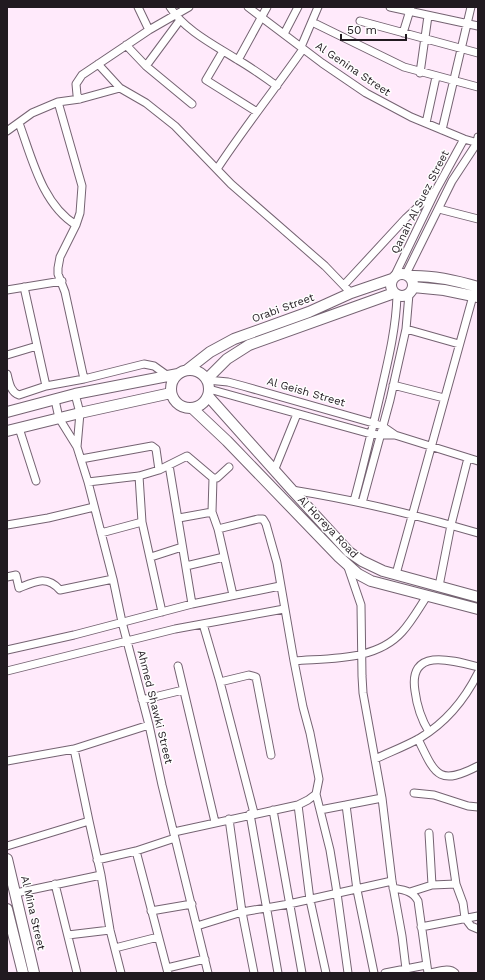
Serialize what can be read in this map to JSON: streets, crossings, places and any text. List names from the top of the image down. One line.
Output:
{"streets":{"main road":["Orabi Street","Al Horeya Road","Al Mina Street"],"street":["Al Genina Street","Qanah Al Suez Street","Al Geish Street","Ahmed Shawki Street"]},"crossings":[["Al Genina Street","Qanah Al Suez Street"],["Qanah Al Suez Street","Orabi Street"],["Orabi Street","Al Geish Street"],["Orabi Street","Al Horeya Road"],["Al Geish Street","Al Horeya Road"]],"scale_bar":"50 m"}
